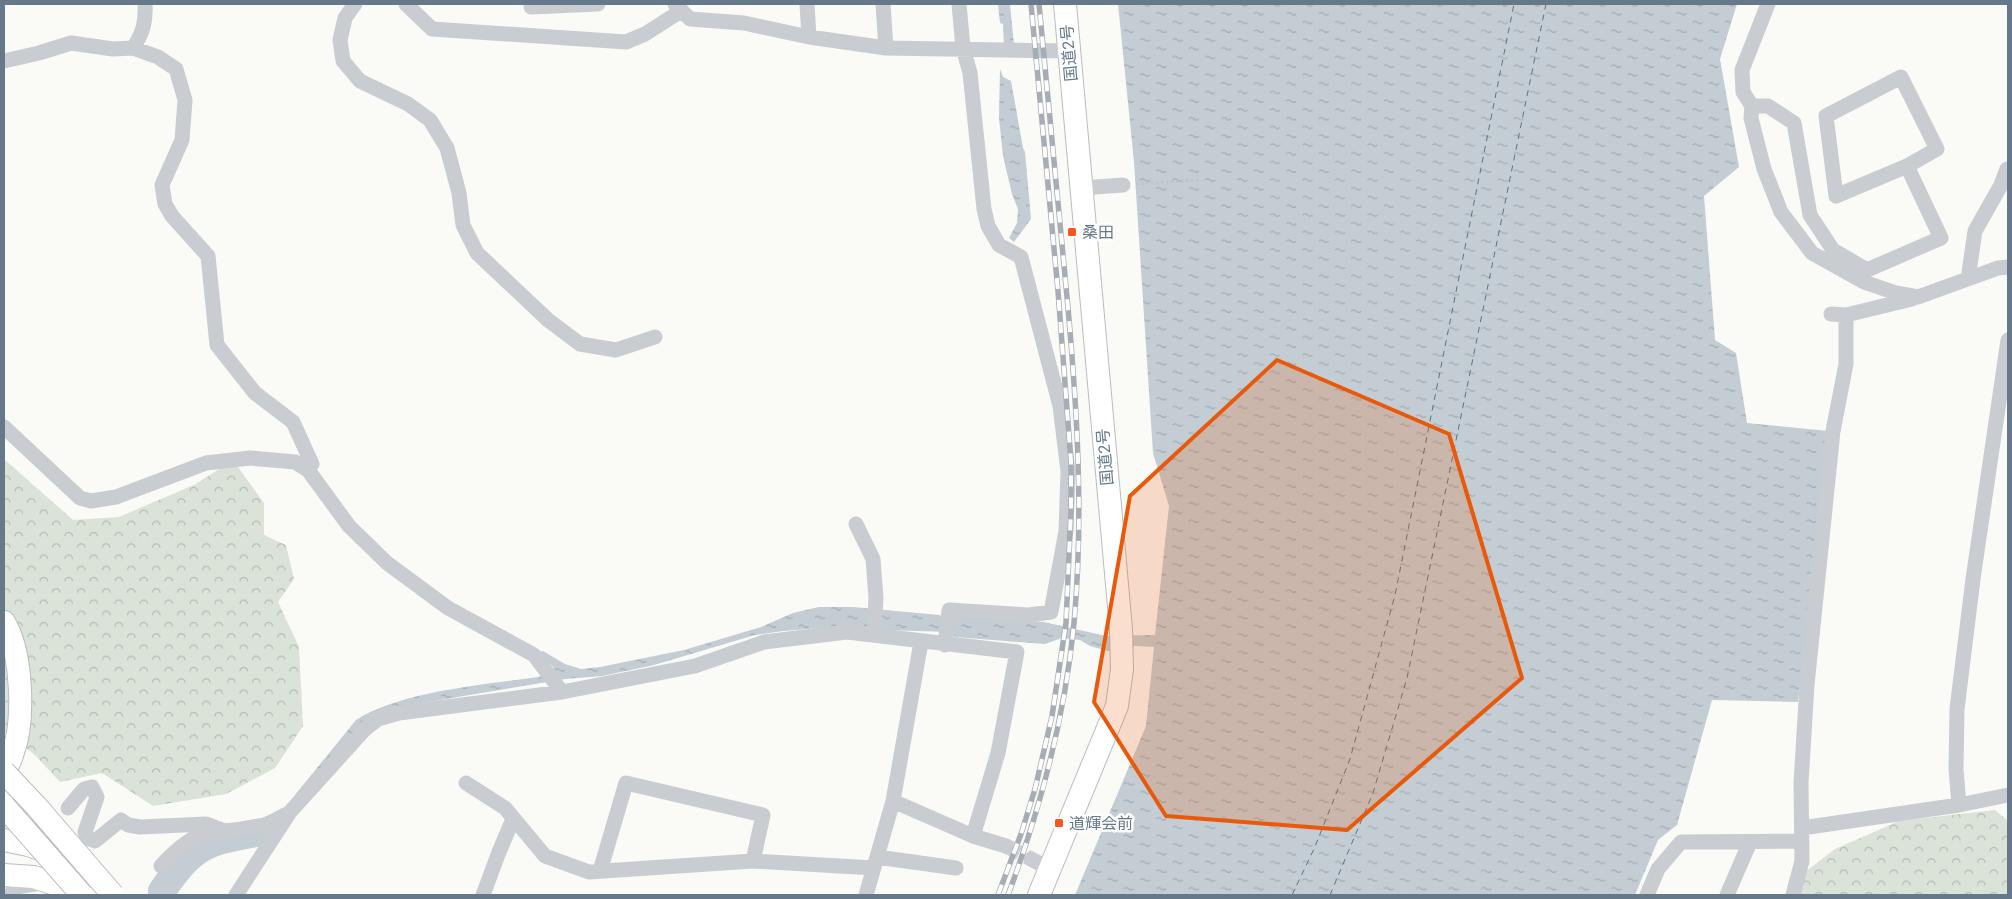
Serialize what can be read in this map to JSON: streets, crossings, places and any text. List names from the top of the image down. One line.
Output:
{"streets":{"highway":["国道2号"]},"places":{"transit":["桑田","道輝会前"]}}
